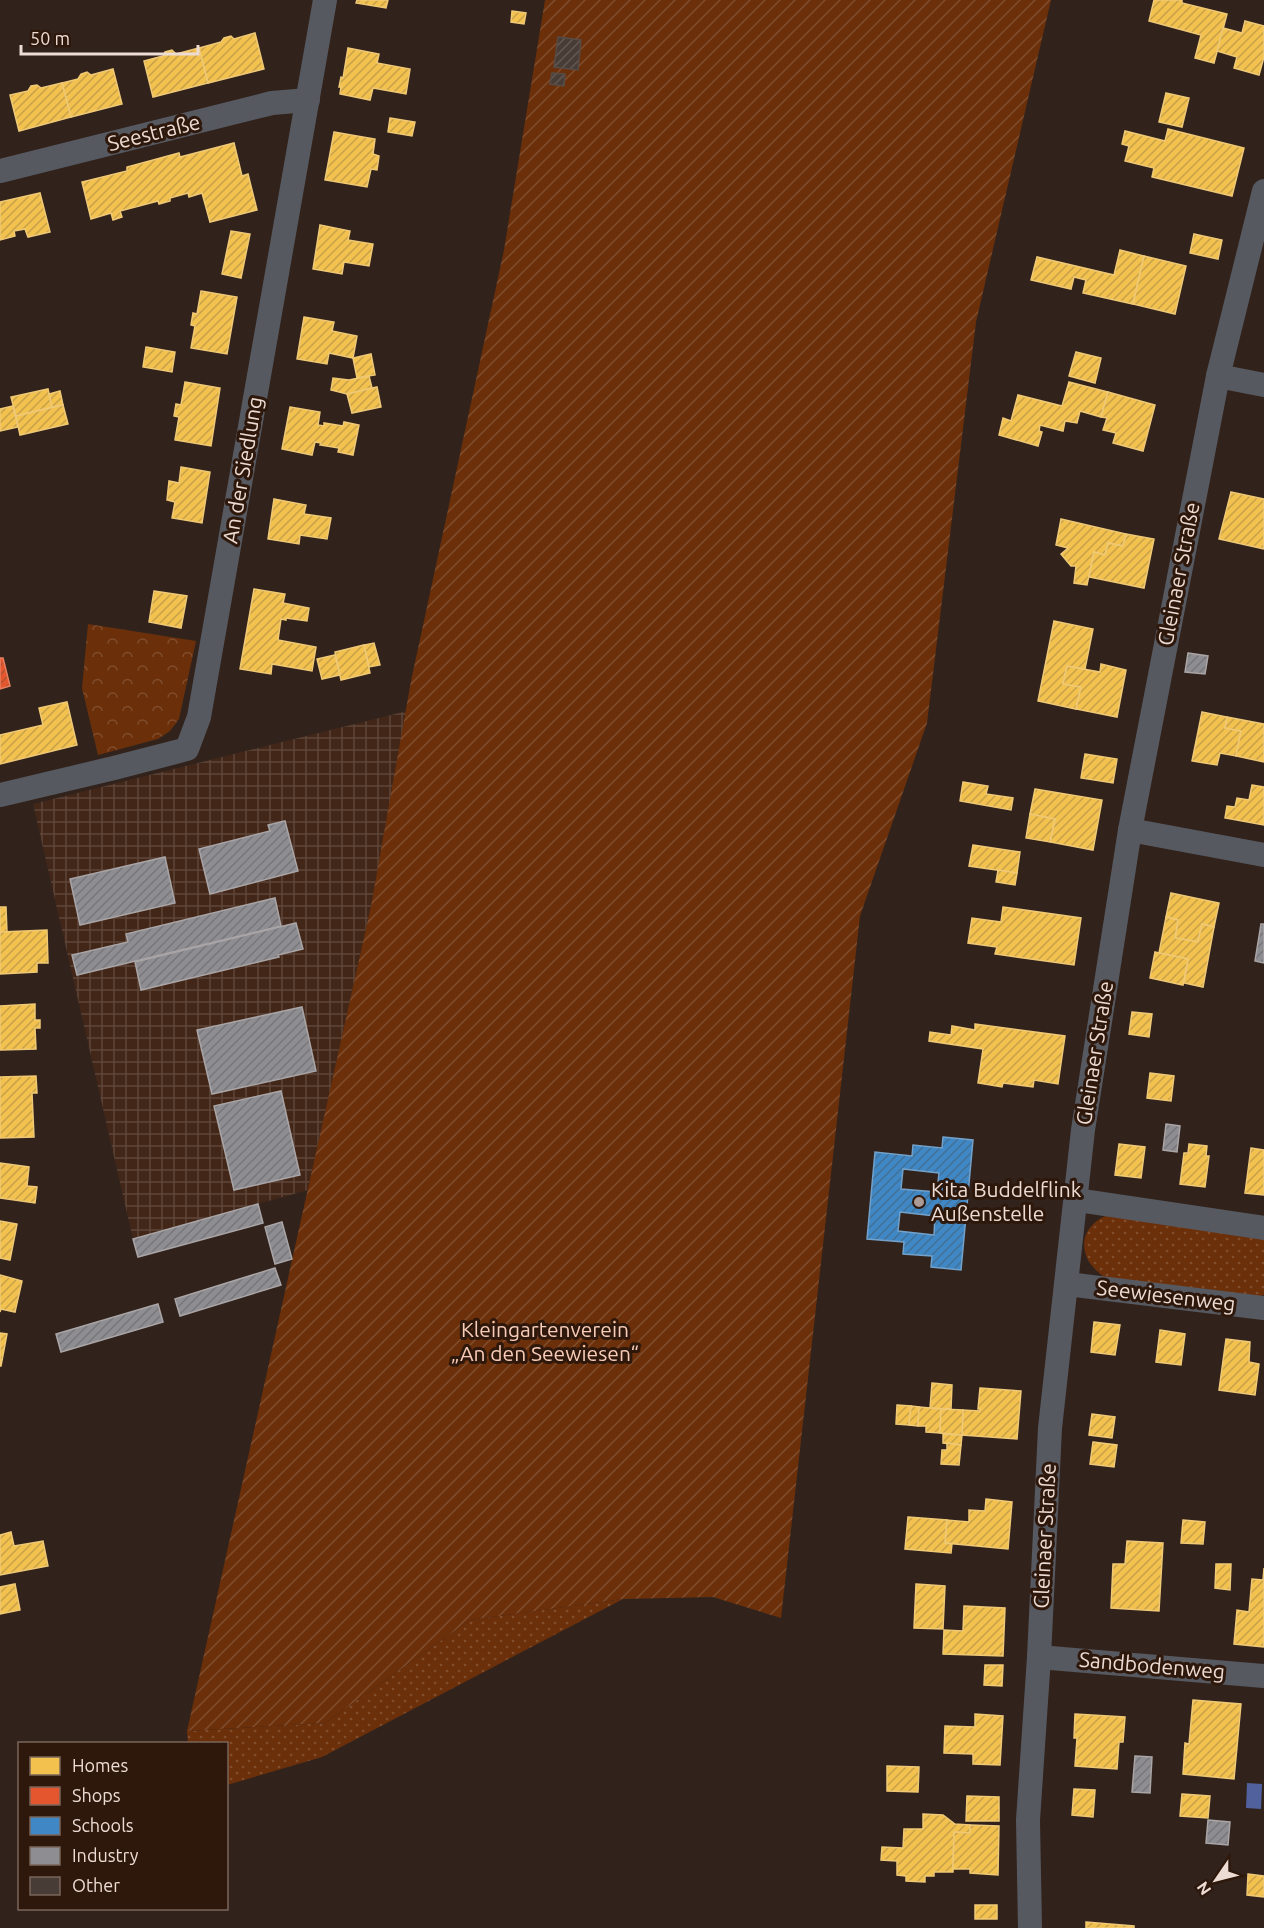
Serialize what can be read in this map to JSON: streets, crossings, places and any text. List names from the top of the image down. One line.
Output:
{"streets":{"street":["Seestraße","An der Siedlung","Gleinaer Straße","Seewiesenweg","Sandbodenweg"]},"crossings":[["Seestraße","An der Siedlung"],["Gleinaer Straße","Seewiesenweg"],["Gleinaer Straße","Sandbodenweg"]],"parks":["Kleingartenverein „An den Seewiesen“"],"places":["Kita Buddelflink Außenstelle"],"legend":["Homes","Shops","Schools","Industry","Other"],"scale_bar":"50 m","north":"bottom left"}
